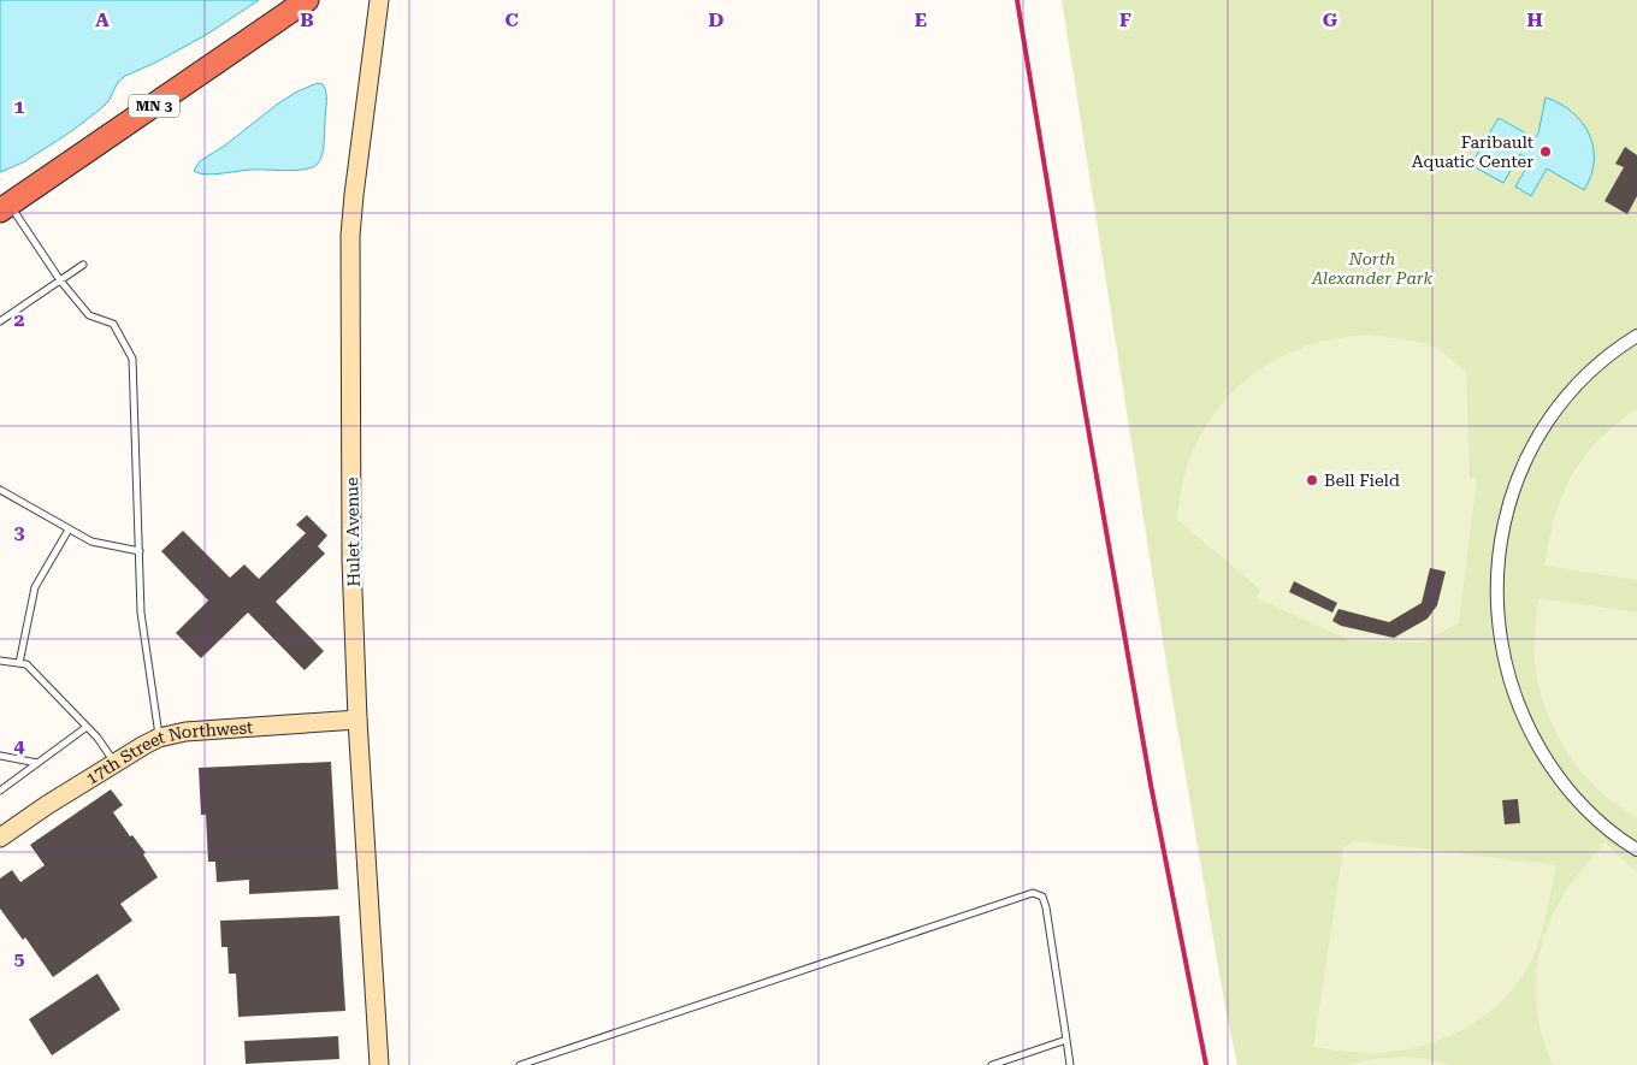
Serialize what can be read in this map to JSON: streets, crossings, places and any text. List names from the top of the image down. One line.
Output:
{"streets":{"highway":["MN 3"],"street":["Hulet Avenue","17th Street Northwest"]},"crossings":[["Hulet Avenue","17th Street Northwest"]],"parks":["North Alexander Park"],"places":["Faribault Aquatic Center","Bell Field"],"grid":{"columns":["A","B","C","D","E","F","G","H"],"rows":["1","2","3","4","5"]}}
